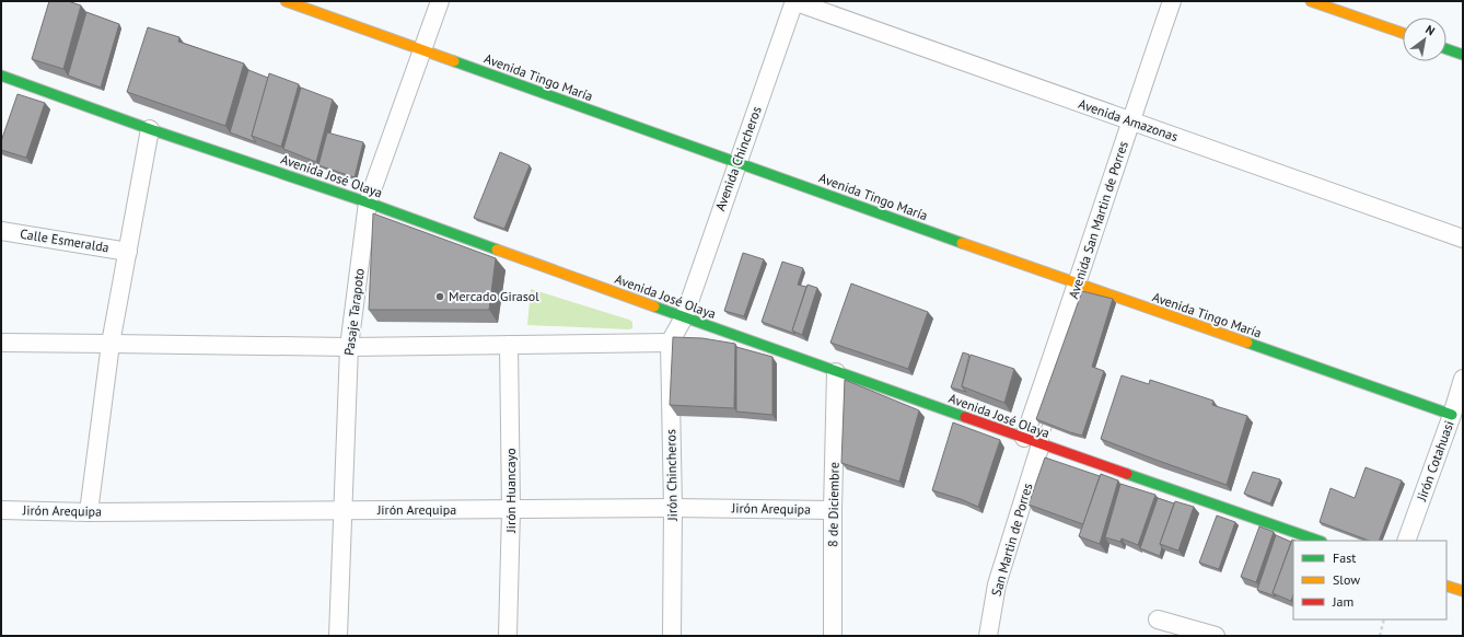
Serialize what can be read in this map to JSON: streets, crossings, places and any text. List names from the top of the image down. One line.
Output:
{"streets":{"street":["Avenida Tingo María","Avenida Amazonas","Avenida Chincheros","Avenida José Olaya","Avenida San Martin de Porres","Calle Esmeralda","Pasaje Tarapoto","Jirón Cotahuasi","Jirón Chincheros","Jirón Huancayo","8 de Diciembre","Jirón Arequipa","San Martin de Porres"]},"crossings":[["Avenida Tingo María","Avenida Chincheros"],["Avenida Tingo María","Avenida San Martin de Porres"],["Avenida Tingo María","Pasaje Tarapoto"],["Avenida Tingo María","Jirón Cotahuasi"],["Avenida Amazonas","Avenida Chincheros"],["Avenida Amazonas","Avenida San Martin de Porres"],["Avenida Chincheros","Avenida José Olaya"],["Avenida José Olaya","Avenida San Martin de Porres"],["Avenida José Olaya","Pasaje Tarapoto"],["Avenida José Olaya","8 de Diciembre"],["Avenida José Olaya","San Martin de Porres"],["Pasaje Tarapoto","Jirón Arequipa"],["Jirón Chincheros","Jirón Arequipa"],["Jirón Huancayo","Jirón Arequipa"],["8 de Diciembre","Jirón Arequipa"]],"places":["Mercado Girasol"],"legend":["Fast","Slow","Jam"],"north":"top right"}
